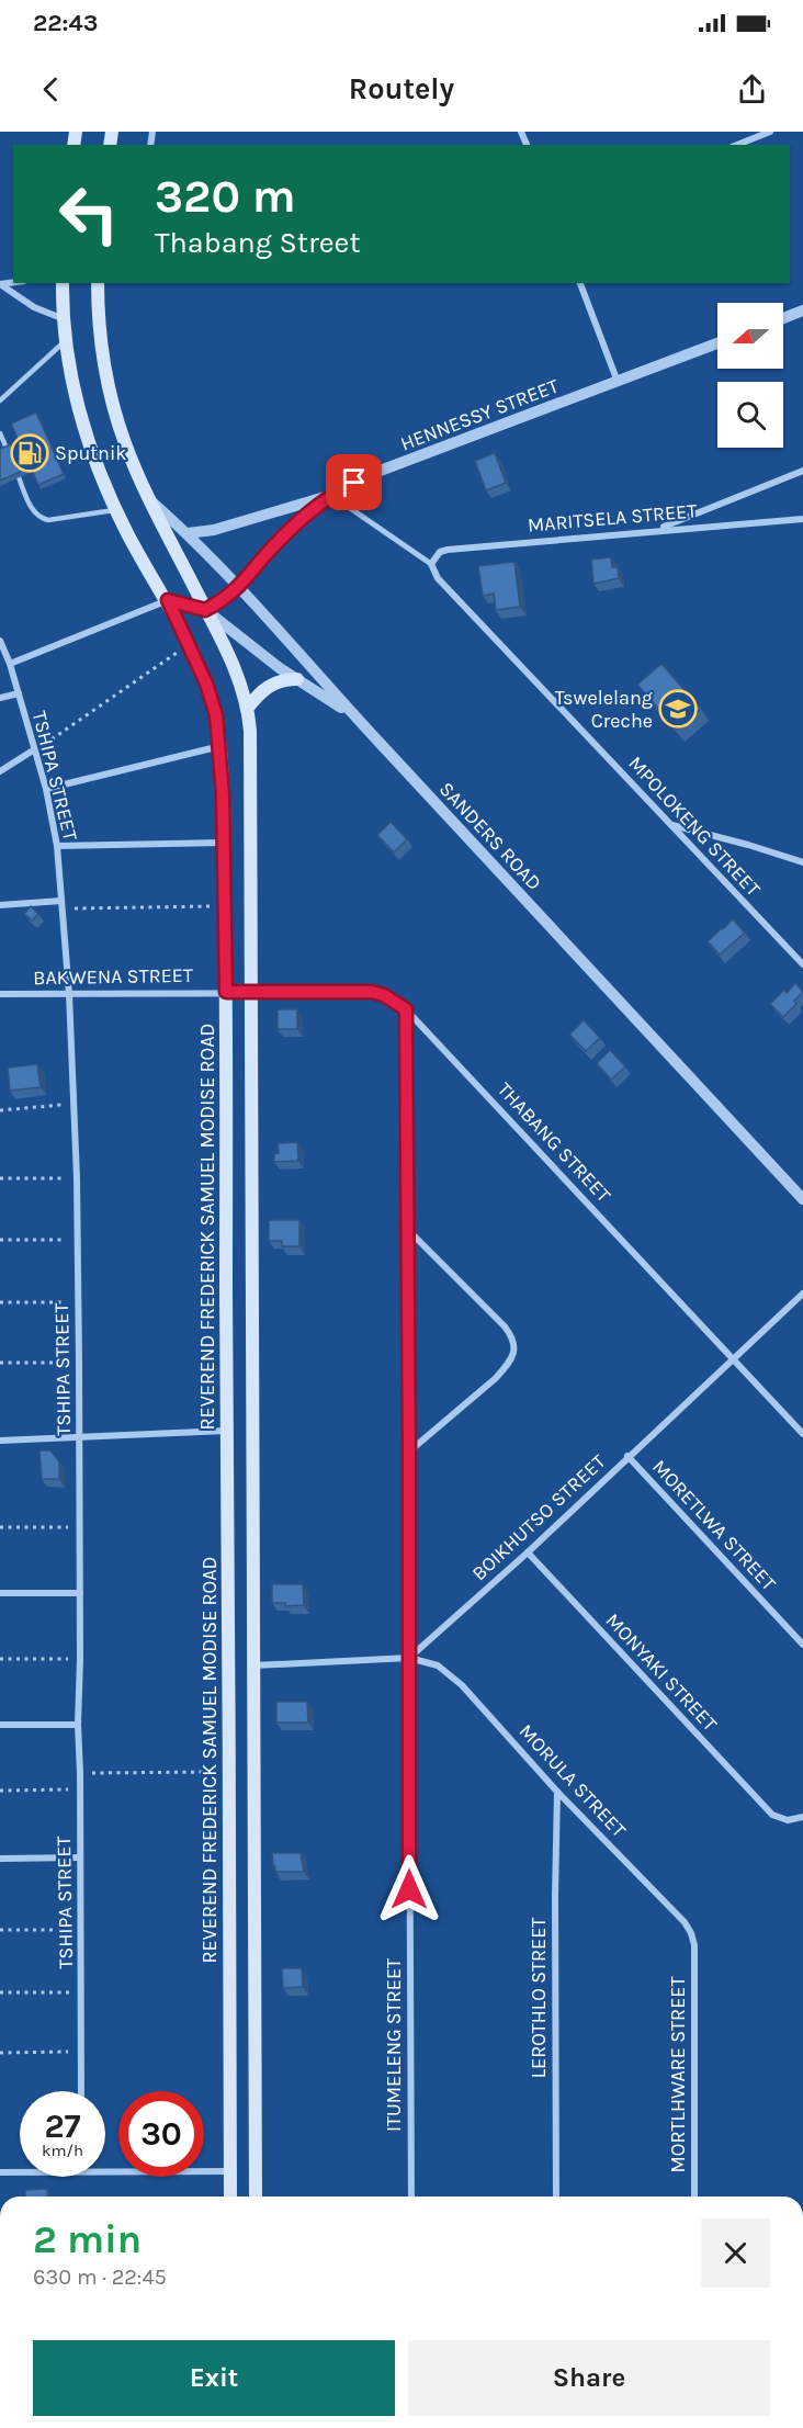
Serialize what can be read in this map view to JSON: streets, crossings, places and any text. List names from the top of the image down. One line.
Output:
{"streets":{"main road":["REVEREND FREDERICK SAMUEL MODISE ROAD"],"street":["HENNESSY STREET","MARITSELA STREET","TSHIPA STREET","MPOLOKENG STREET","SANDERS ROAD","BAKWENA STREET","THABANG STREET","BOIKHUTSO STREET","MORETLWA STREET","MONYAKI STREET","MORULA STREET","LEROTHLO STREET","ITUMELENG STREET","MORTLHWARE STREET"]},"crossings":[["HENNESSY STREET","SANDERS ROAD"],["MARITSELA STREET","MPOLOKENG STREET"],["TSHIPA STREET","BAKWENA STREET"],["BAKWENA STREET","THABANG STREET"],["BAKWENA STREET","REVEREND FREDERICK SAMUEL MODISE ROAD"],["THABANG STREET","REVEREND FREDERICK SAMUEL MODISE ROAD"],["THABANG STREET","BOIKHUTSO STREET"],["THABANG STREET","ITUMELENG STREET"],["BOIKHUTSO STREET","MORETLWA STREET"],["BOIKHUTSO STREET","MONYAKI STREET"],["BOIKHUTSO STREET","MORULA STREET"],["BOIKHUTSO STREET","ITUMELENG STREET"],["MORULA STREET","LEROTHLO STREET"],["MORULA STREET","ITUMELENG STREET"],["MORULA STREET","MORTLHWARE STREET"]],"places":{"fuel station":["Sputnik"],"school or university":["Tswelelang Creche"]},"north":"left","page":{"status":"22:43","header":"Routely","turn":["320 m","Thabang Street"],"speed":"27 km/h","limit":"30","heading":["2 min","630 m · 22:45"],"buttons":["Exit","Share"]}}
